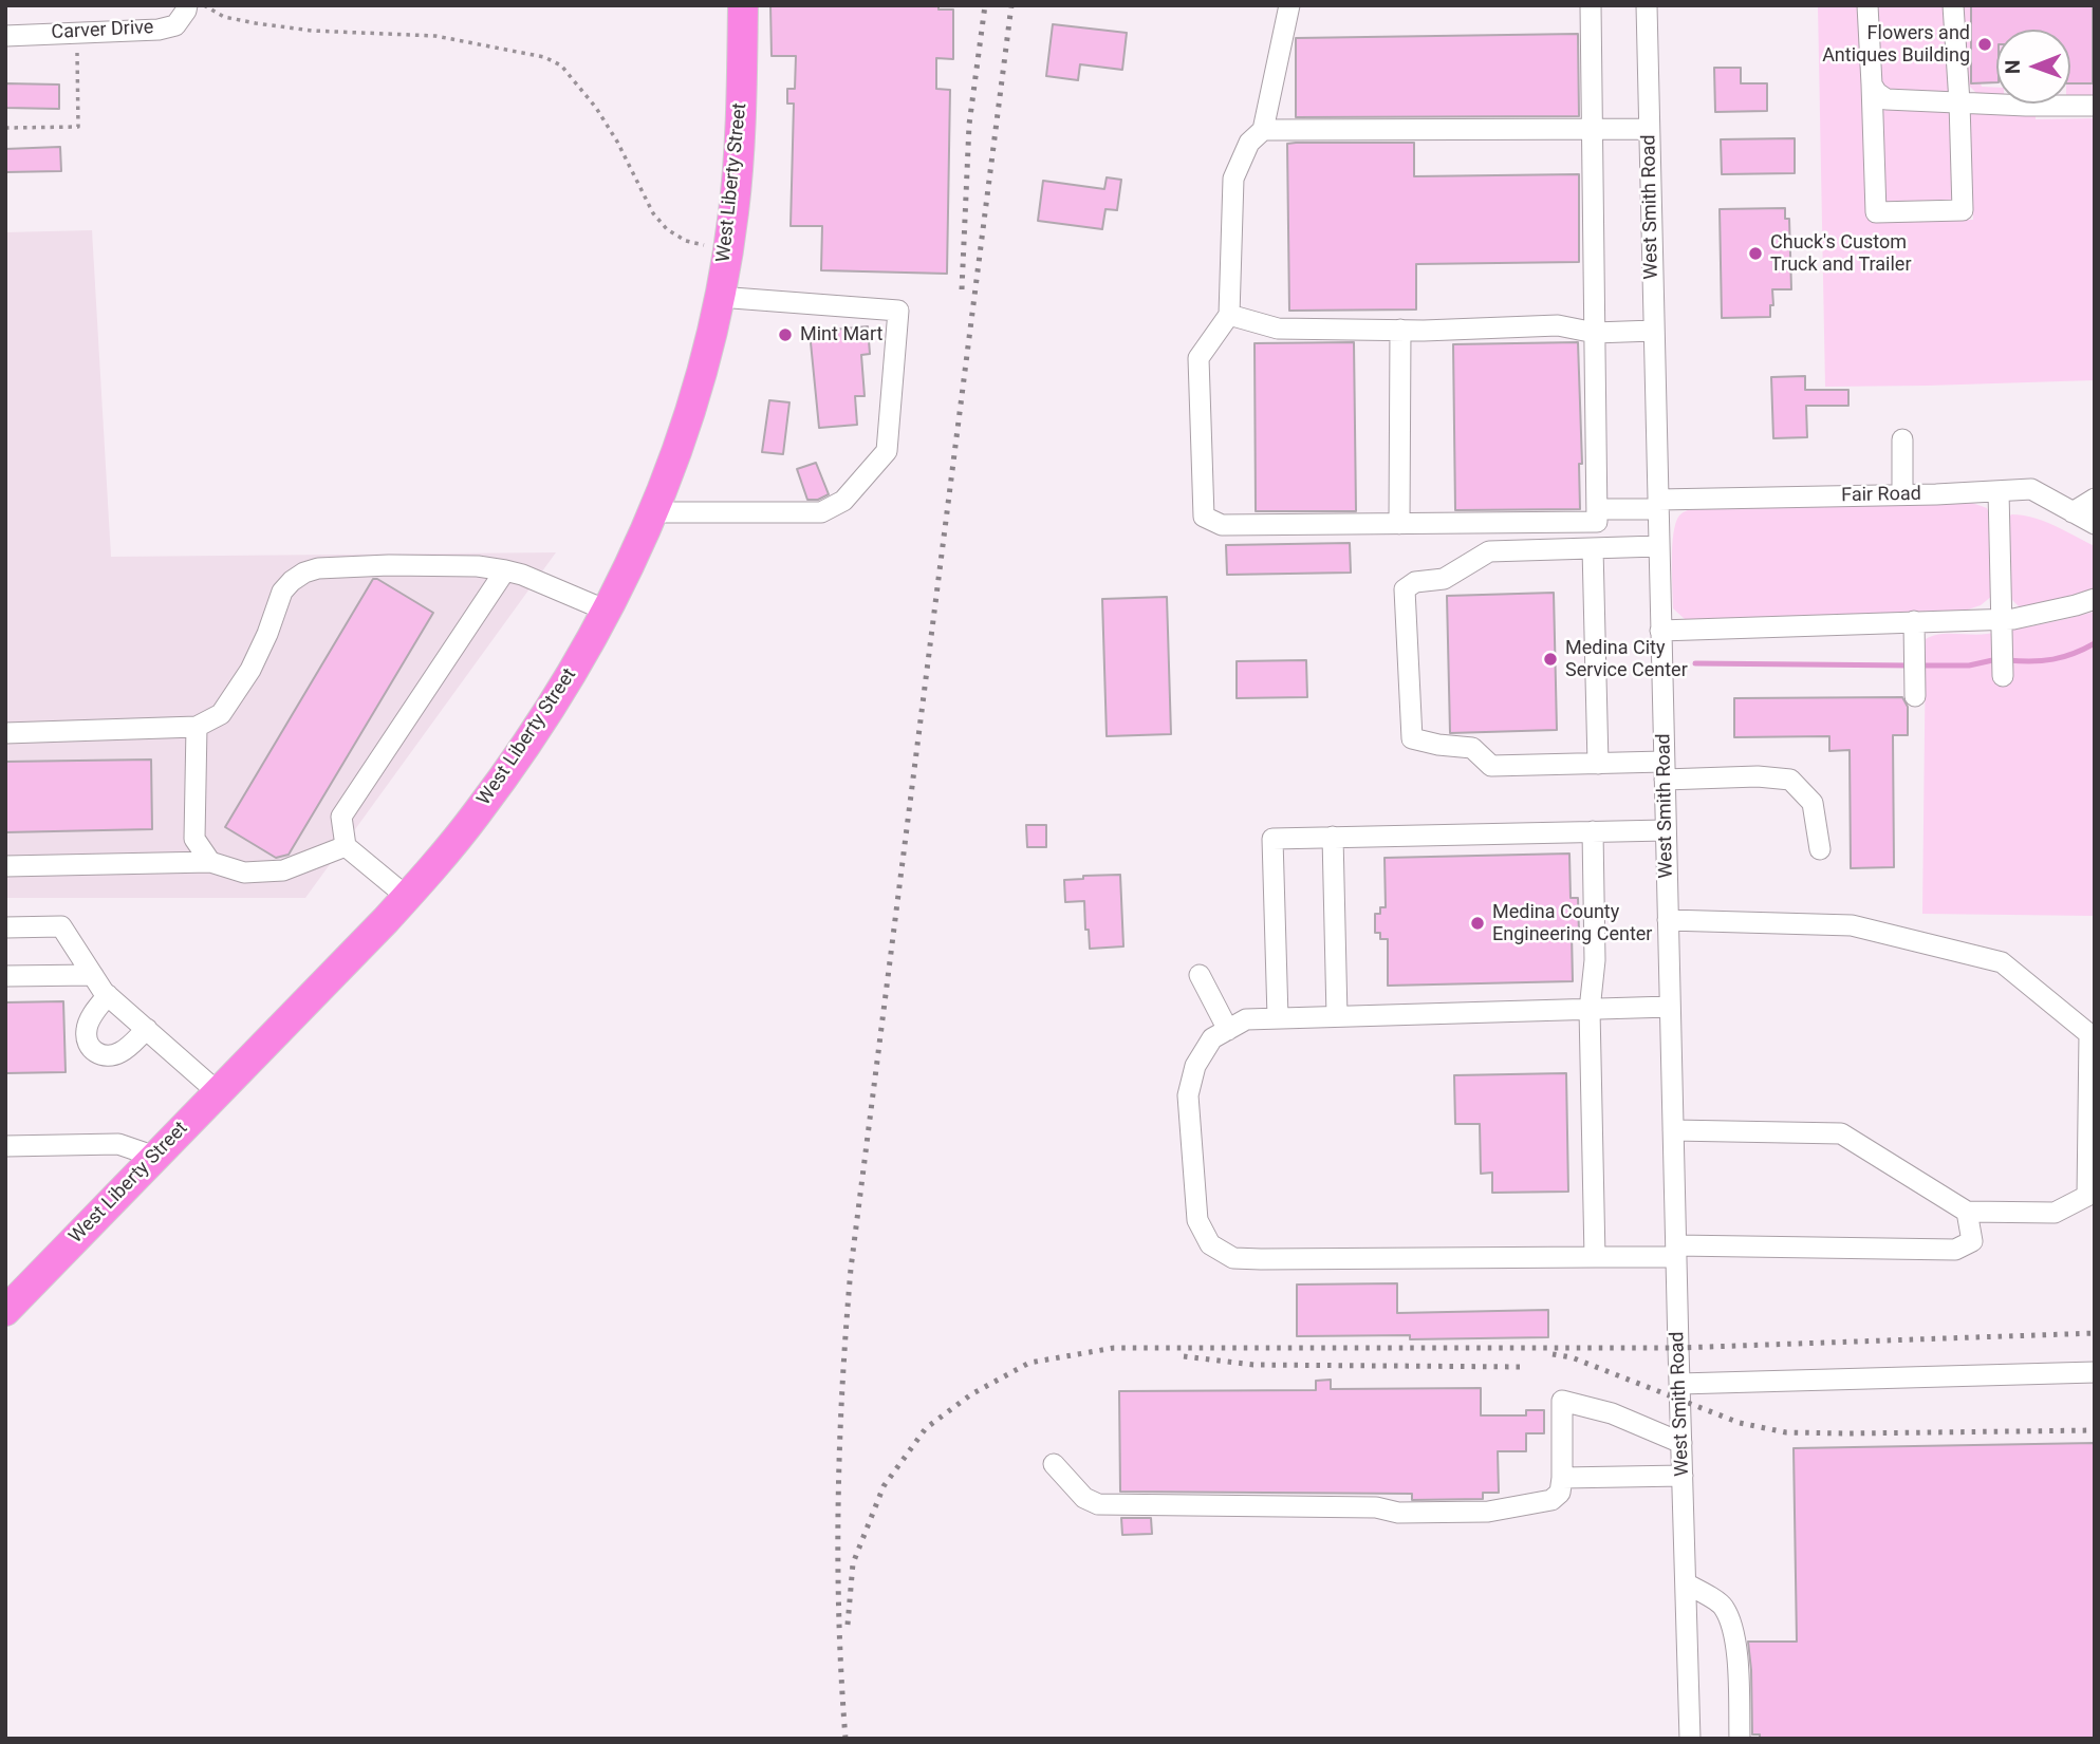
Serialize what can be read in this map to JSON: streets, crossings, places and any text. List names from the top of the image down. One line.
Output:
{"streets":{"highway":["West Liberty Street"],"street":["Carver Drive","West Smith Road","Fair Road"]},"crossings":[["West Smith Road","Fair Road"]],"places":["Flowers and Antiques Building","Chuck's Custom Truck and Trailer","Mint Mart","Medina City Service Center","Medina County Engineering Center"],"north":"left"}
